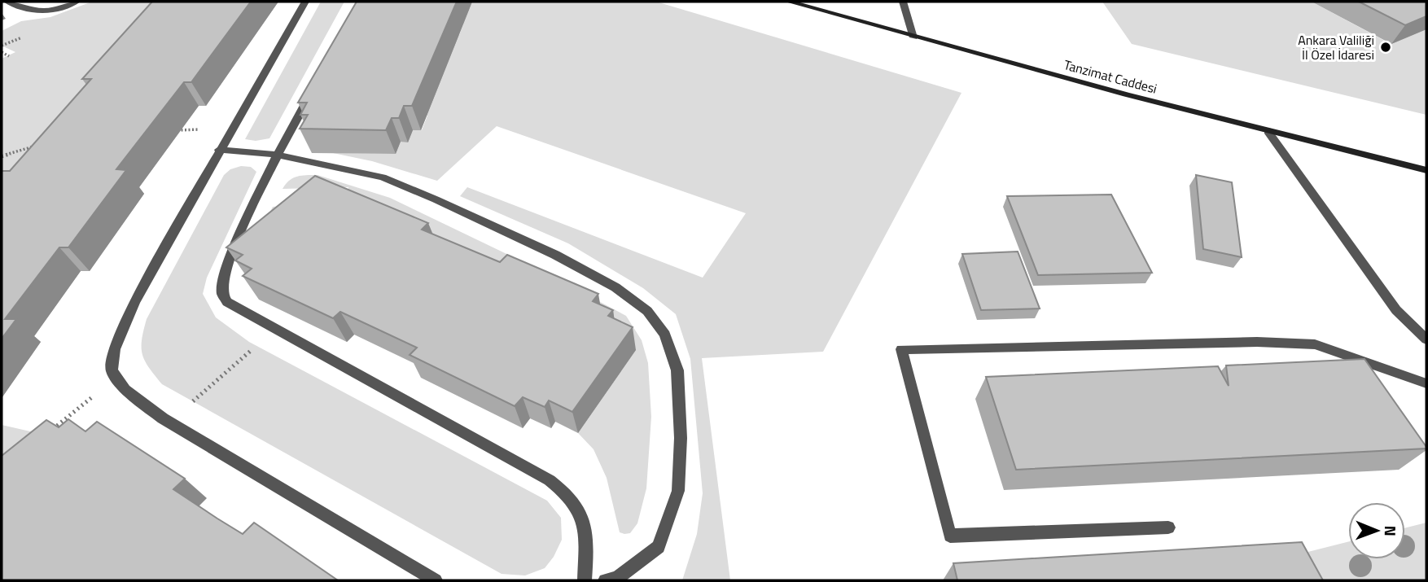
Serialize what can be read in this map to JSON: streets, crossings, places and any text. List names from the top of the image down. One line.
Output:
{"streets":{"main road":["Tanzimat Caddesi"]},"places":["Ankara Valiliği İl Özel İdaresi"],"north":"right"}
